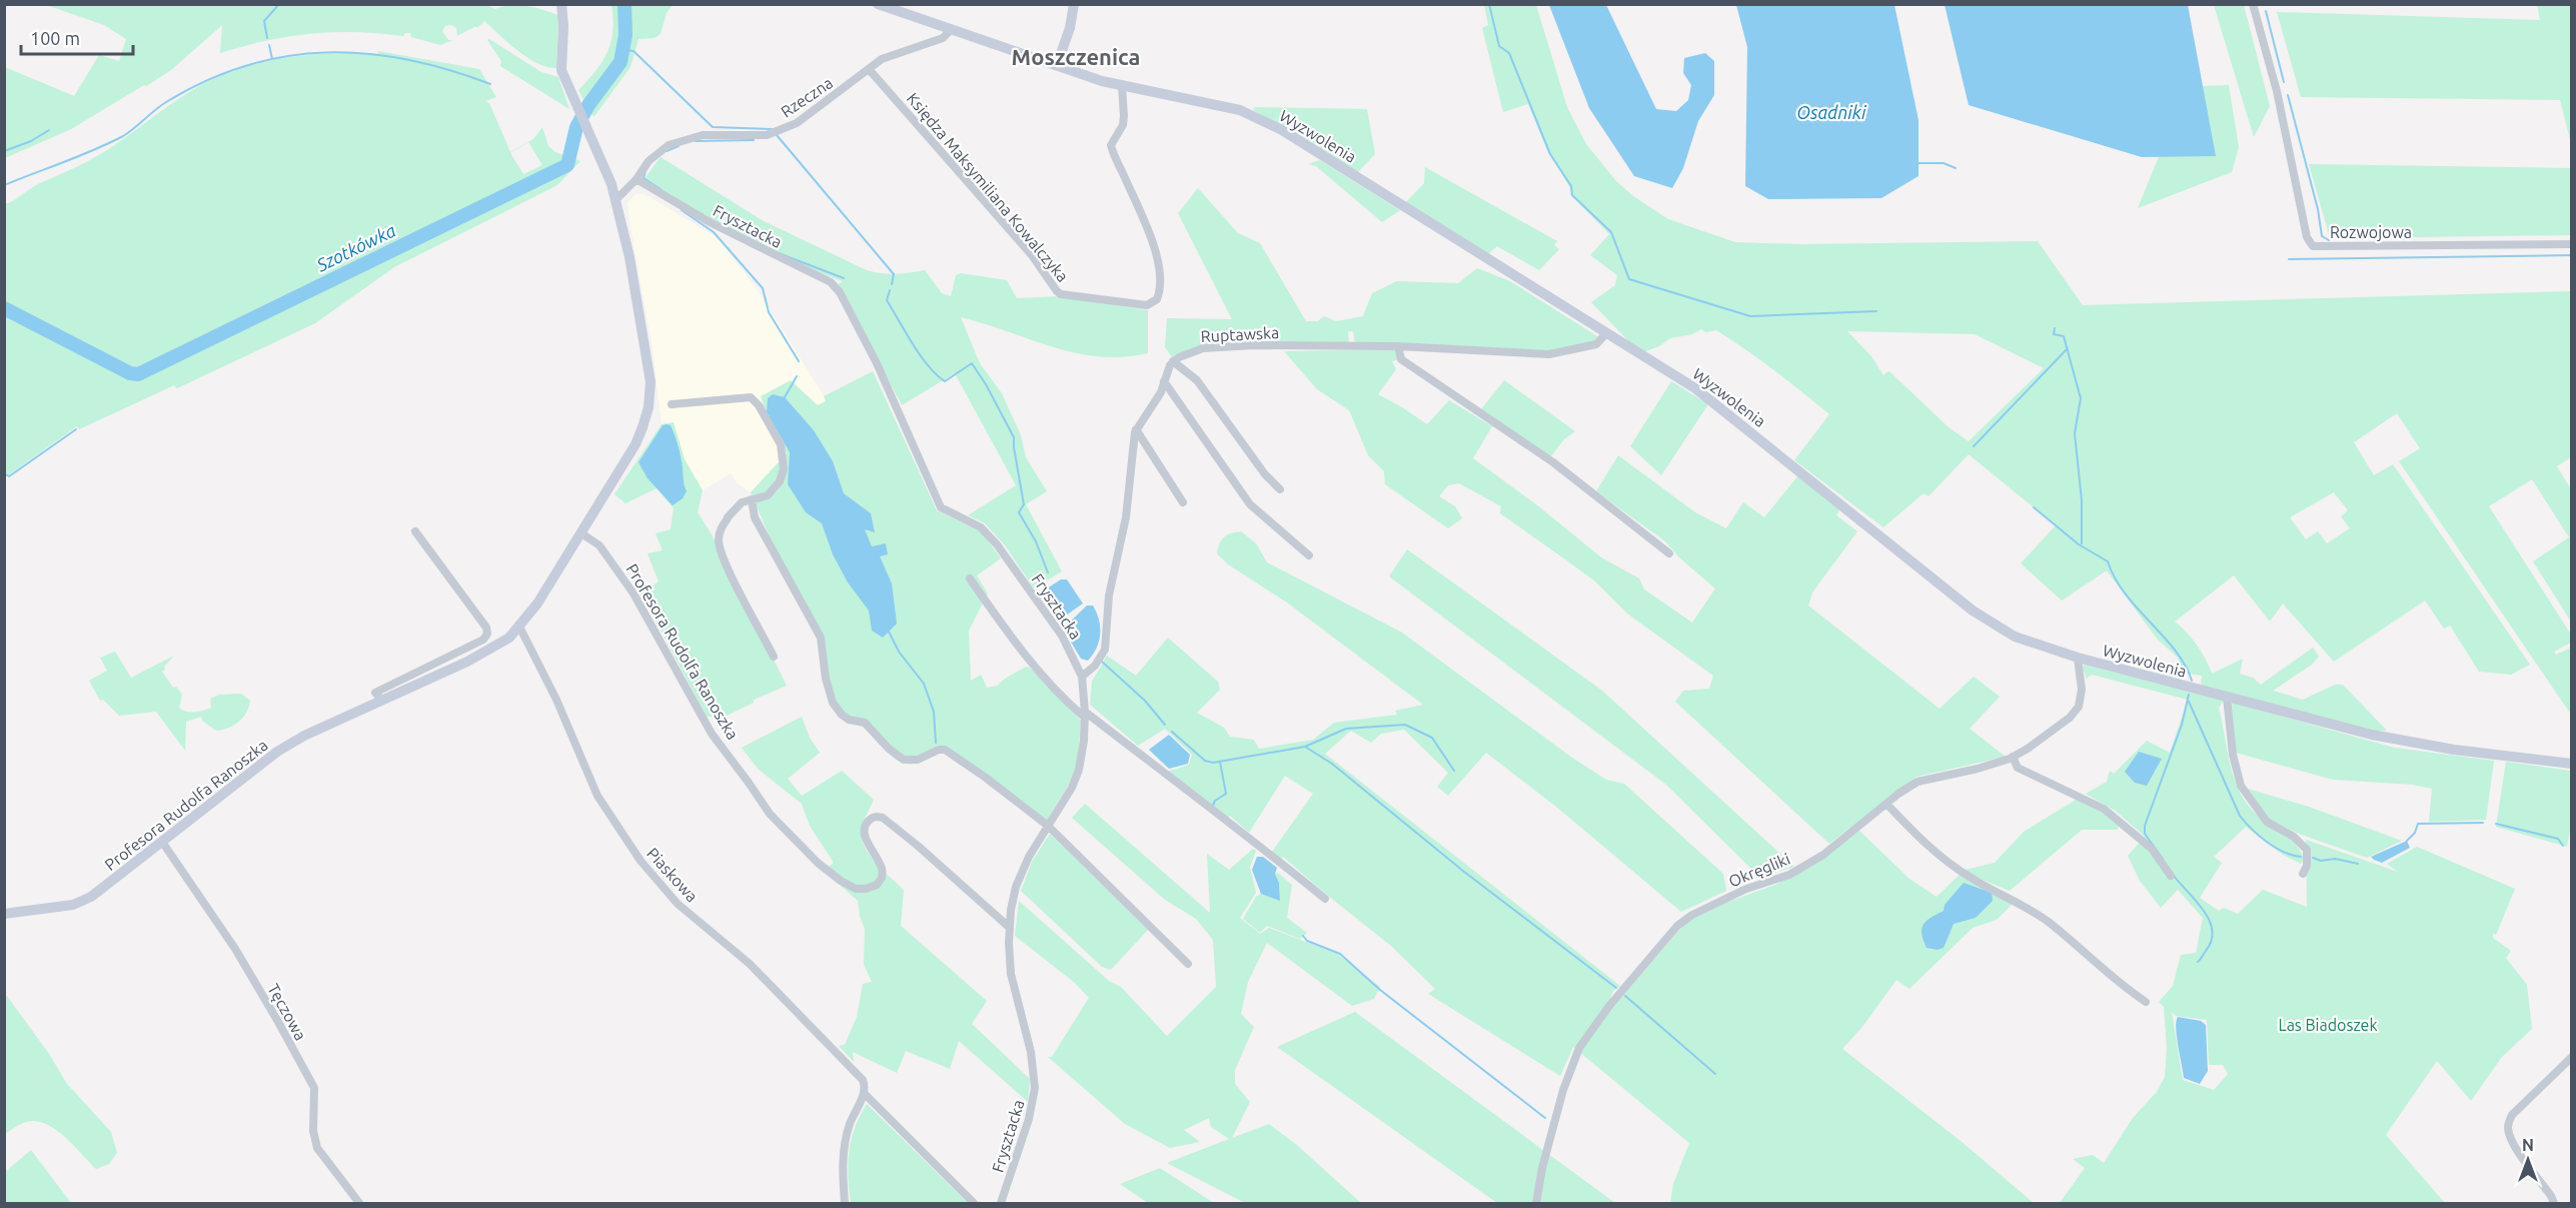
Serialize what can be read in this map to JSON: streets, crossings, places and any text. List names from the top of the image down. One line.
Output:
{"streets":{"street":["Rzeczna","Wyzwolenia","Księdza Maksymiliana Kowalczyka","Frysztacka","Rozwojowa","Ruptawska","Profesora Rudolfa Ranoszka","Okręgliki","Piaskowa","Tęczowa"]},"crossings":[["Rzeczna","Wyzwolenia"],["Rzeczna","Księdza Maksymiliana Kowalczyka"],["Rzeczna","Frysztacka"],["Rzeczna","Profesora Rudolfa Ranoszka"],["Wyzwolenia","Księdza Maksymiliana Kowalczyka"],["Wyzwolenia","Ruptawska"],["Wyzwolenia","Okręgliki"],["Frysztacka","Profesora Rudolfa Ranoszka"],["Profesora Rudolfa Ranoszka","Piaskowa"],["Profesora Rudolfa Ranoszka","Tęczowa"]],"districts":["Moszczenica"],"water":["Osadniki","Szotkówka"],"parks":["Las Biadoszek"],"scale_bar":"100 m","north":"top"}
